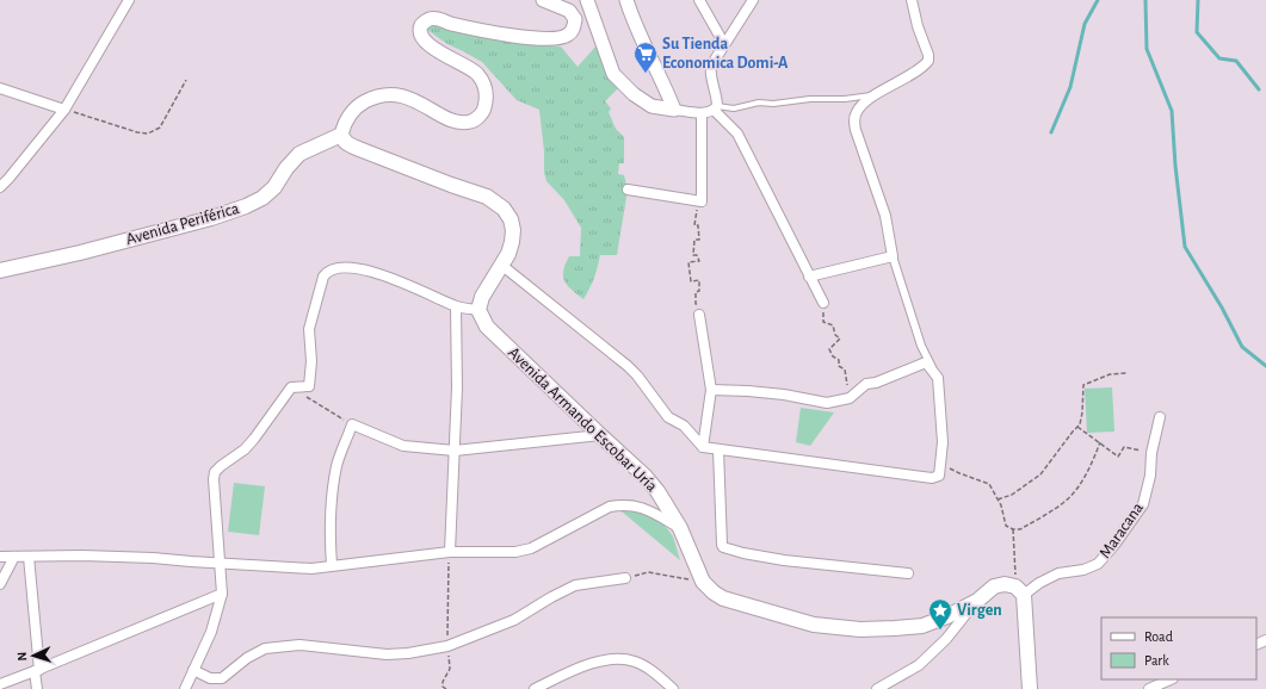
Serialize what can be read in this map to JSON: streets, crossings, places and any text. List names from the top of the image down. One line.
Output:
{"streets":{"main road":["Avenida Periférica","Avenida Armando Escobar Uría"],"street":["Maracana"]},"crossings":[["Avenida Armando Escobar Uría","Maracana"]],"places":{"supermarket":["Su Tienda Economica Domi-A"],"place":["Virgen"]},"legend":["Road","Park"],"north":"left"}
